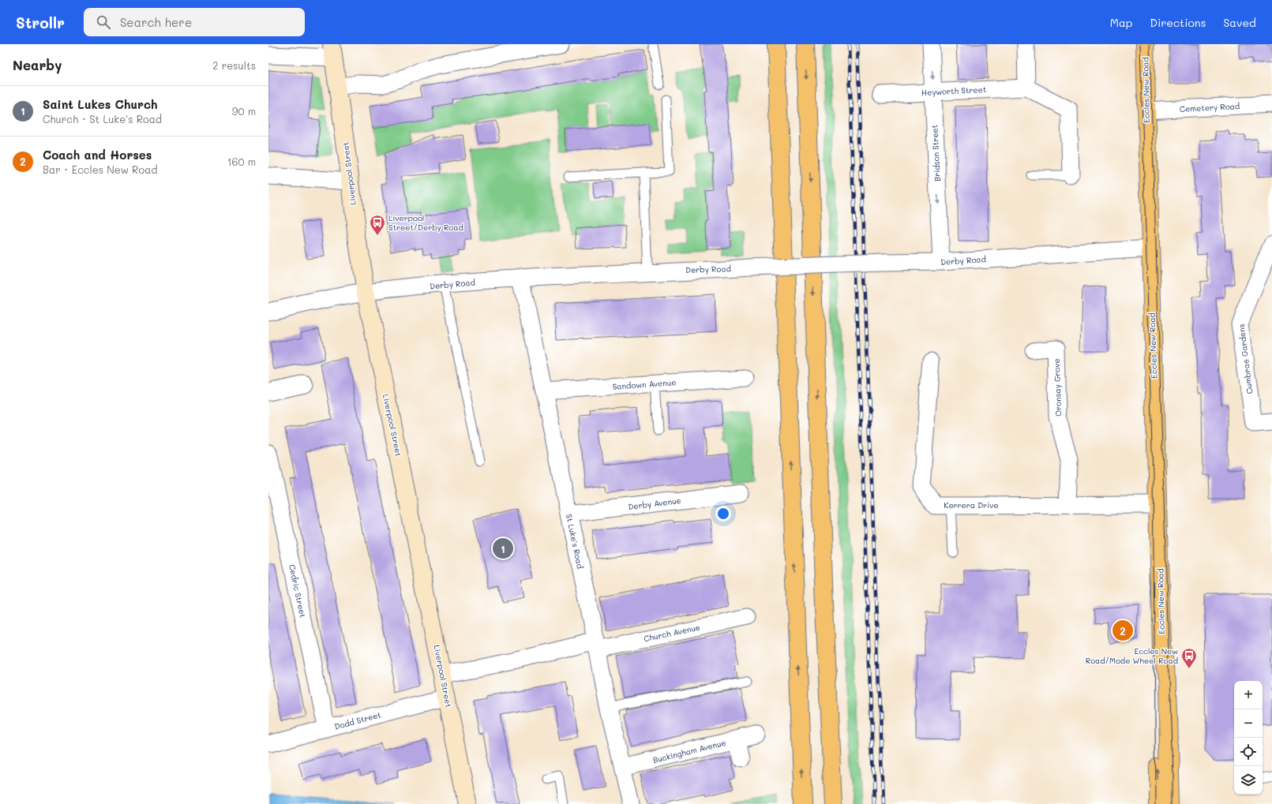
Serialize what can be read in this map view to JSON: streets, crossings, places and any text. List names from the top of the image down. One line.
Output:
{"streets":{"main road":["Eccles New Road"],"street":["Heyworth Street","Cemetery Road","Bridson Street","Liverpool Street","Derby Road","Cumbrae Gardens","Sandown Avenue","Oronsay Grove","Derby Avenue","Kerrera Drive","St Luke's Road","Cedric Street","Church Avenue","Dodd Street","Buckingham Avenue"]},"crossings":[["Eccles New Road","Cemetery Road"],["Eccles New Road","Derby Road"],["Eccles New Road","Kerrera Drive"],["Heyworth Street","Bridson Street"],["Bridson Street","Derby Road"],["Liverpool Street","Derby Road"],["Liverpool Street","Church Avenue"],["Liverpool Street","Dodd Street"],["Derby Road","St Luke's Road"],["Sandown Avenue","St Luke's Road"],["Oronsay Grove","Kerrera Drive"],["Derby Avenue","St Luke's Road"],["St Luke's Road","Church Avenue"],["St Luke's Road","Buckingham Avenue"],["Cedric Street","Dodd Street"]],"one_way":["Bridson Street"],"places":{"bus stop":["Liverpool Street/Derby Road","Eccles New Road/Mode Wheel Road"]},"page":{"header":"Strollr","search":"Search here","nav":["Map","Directions","Saved"],"heading":["Nearby","2 results"],"list":[{"mark":"1","name":"Saint Lukes Church","note":"Church · St Luke's Road","value":"90 m"},{"mark":"2","name":"Coach and Horses","note":"Bar · Eccles New Road","value":"160 m"}],"pins":["1","2"],"map_buttons":["+","−"]}}
